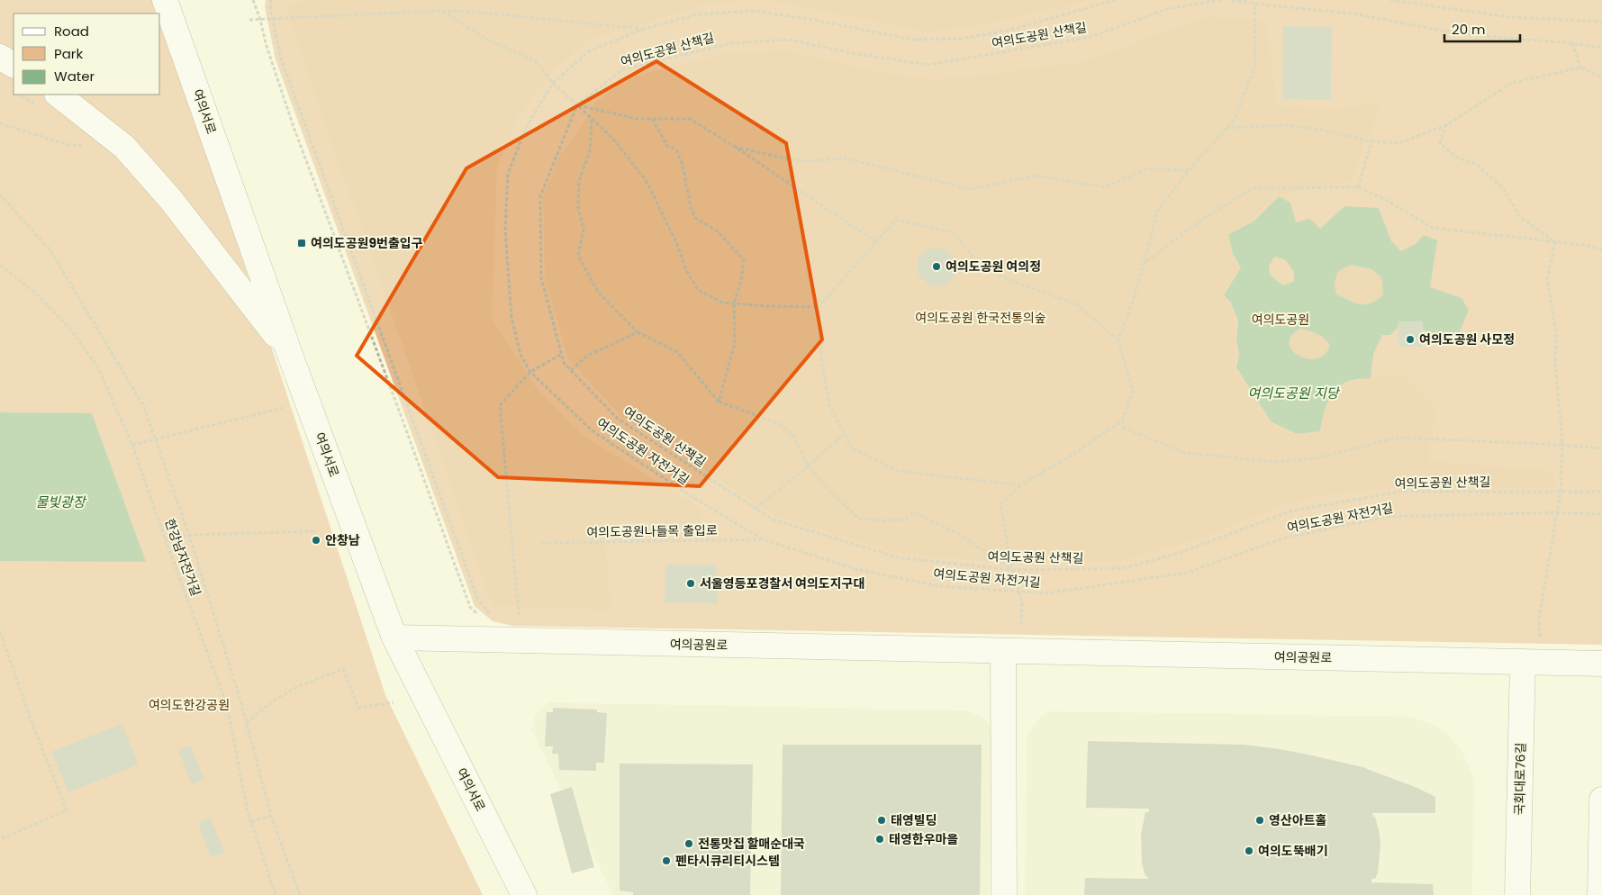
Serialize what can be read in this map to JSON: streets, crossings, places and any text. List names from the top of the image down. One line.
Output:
{"streets":{"street":["여의서로","여의공원로","국회대로76길"],"path":["여의도공원 산책길","여의도공원 자전거길","여의도공원나들목 출입로","한강남자전거길"]},"crossings":[["여의서로","여의공원로"],["여의도공원 자전거길","여의도공원나들목 출입로"],["여의공원로","국회대로76길"]],"water":["여의도공원 지당","물빛광장"],"parks":["여의도공원 한국전통의숲","여의도공원","여의도한강공원"],"places":{"transit":["여의도공원9번출입구"],"other":["여의도공원 여의정","여의도공원 사모정","안창남","서울영등포경찰서 여의도지구대","태영빌딩","영산아트홀","태영한우마을","전통맛집 할매순대국","여의도뚝배기","펜타시큐리티시스템"]},"legend":["Road","Park","Water"],"scale_bar":"20 m"}
